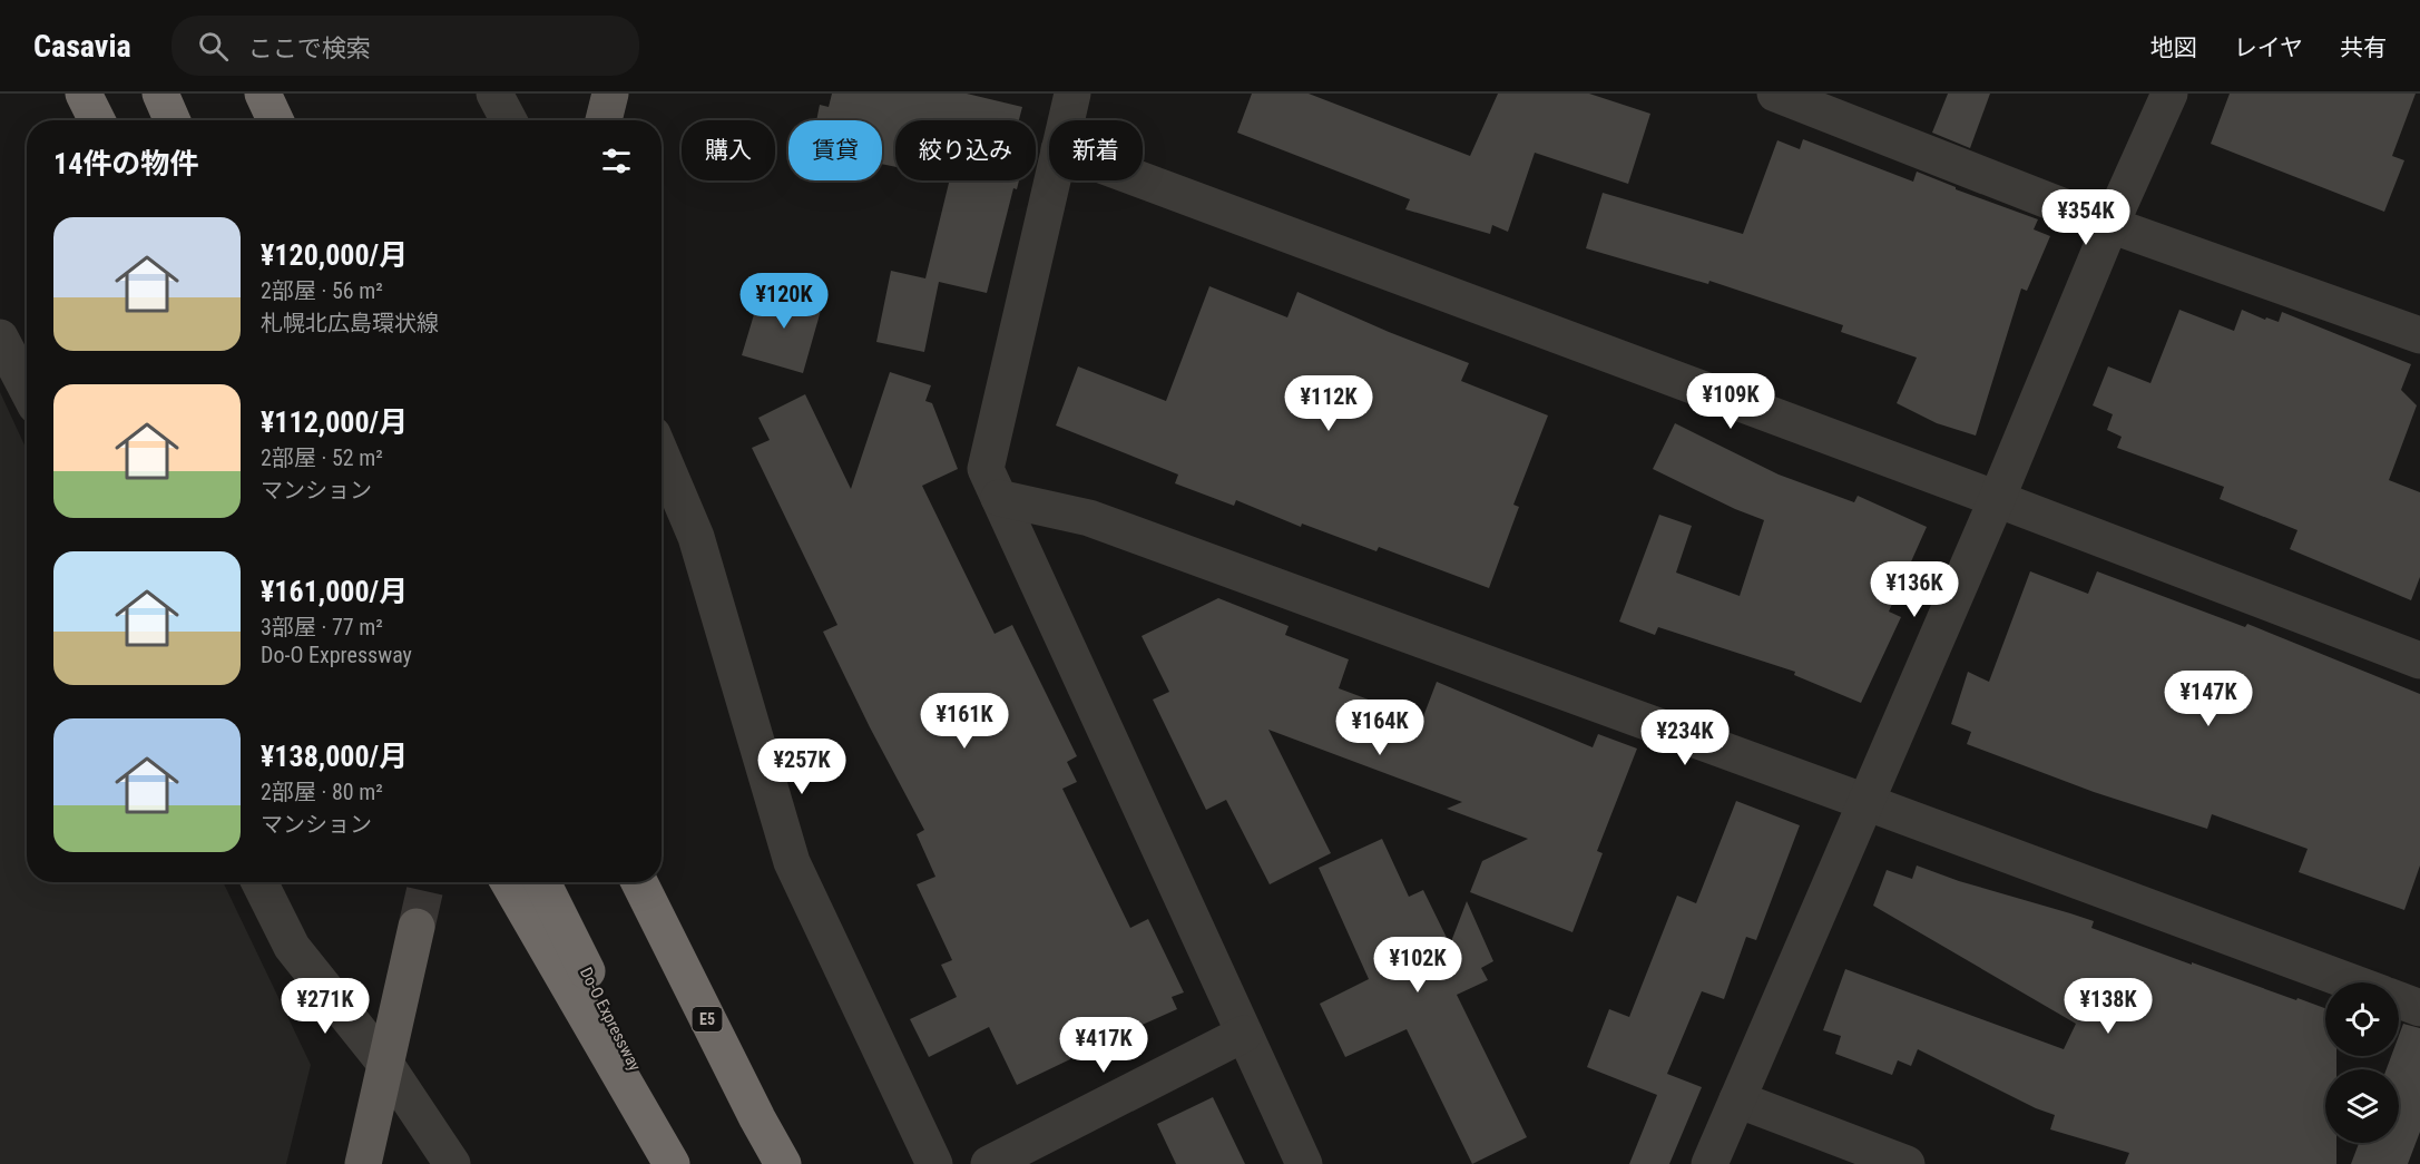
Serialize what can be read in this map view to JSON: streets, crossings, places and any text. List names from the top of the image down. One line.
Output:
{"streets":{"highway":["Do-O Expressway","E5"]},"page":{"header":"Casavia","search":"ここで検索","nav":["地図","レイヤ","共有"],"chip":["購入","賃貸","絞り込み","新着"],"heading":"14件の物件","price":["¥354K","¥120K","¥109K","¥112K","¥136K","¥147K","¥161K","¥164K","¥234K","¥257K","¥102K","¥271K","¥138K","¥417K"],"list":[{"name":"¥120,000/月","note":"2部屋 · 56 m² · 札幌北広島環状線"},{"name":"¥112,000/月","note":"2部屋 · 52 m² · マンション"},{"name":"¥161,000/月","note":"3部屋 · 77 m² · Do-O Expressway"},{"name":"¥138,000/月","note":"2部屋 · 80 m² · マンション"}]}}
